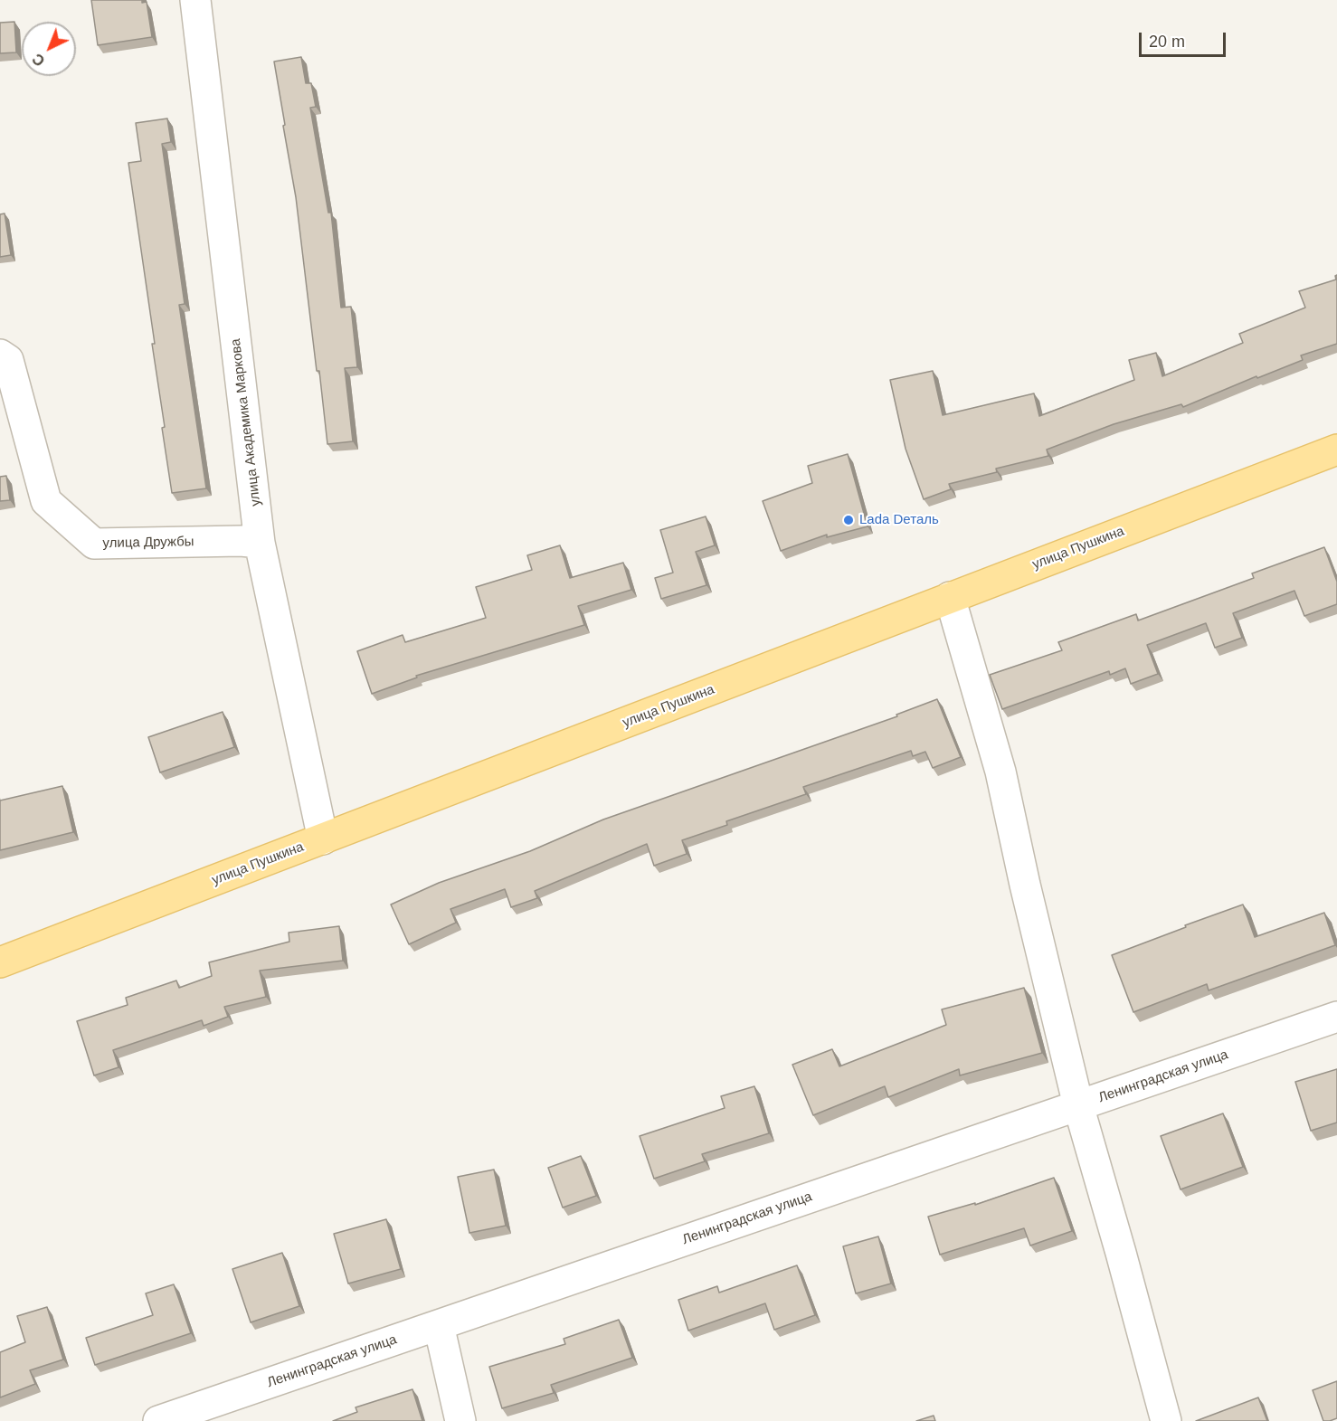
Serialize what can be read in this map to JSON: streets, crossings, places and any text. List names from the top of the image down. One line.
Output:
{"streets":{"main road":["улица Пушкина"],"street":["улица Академика Маркова","улица Дружбы","Ленинградская улица"]},"crossings":[["улица Академика Маркова","улица Дружбы"],["улица Академика Маркова","улица Пушкина"]],"places":["Lada Dеталь"],"scale_bar":"20 m","north":"bottom left"}
